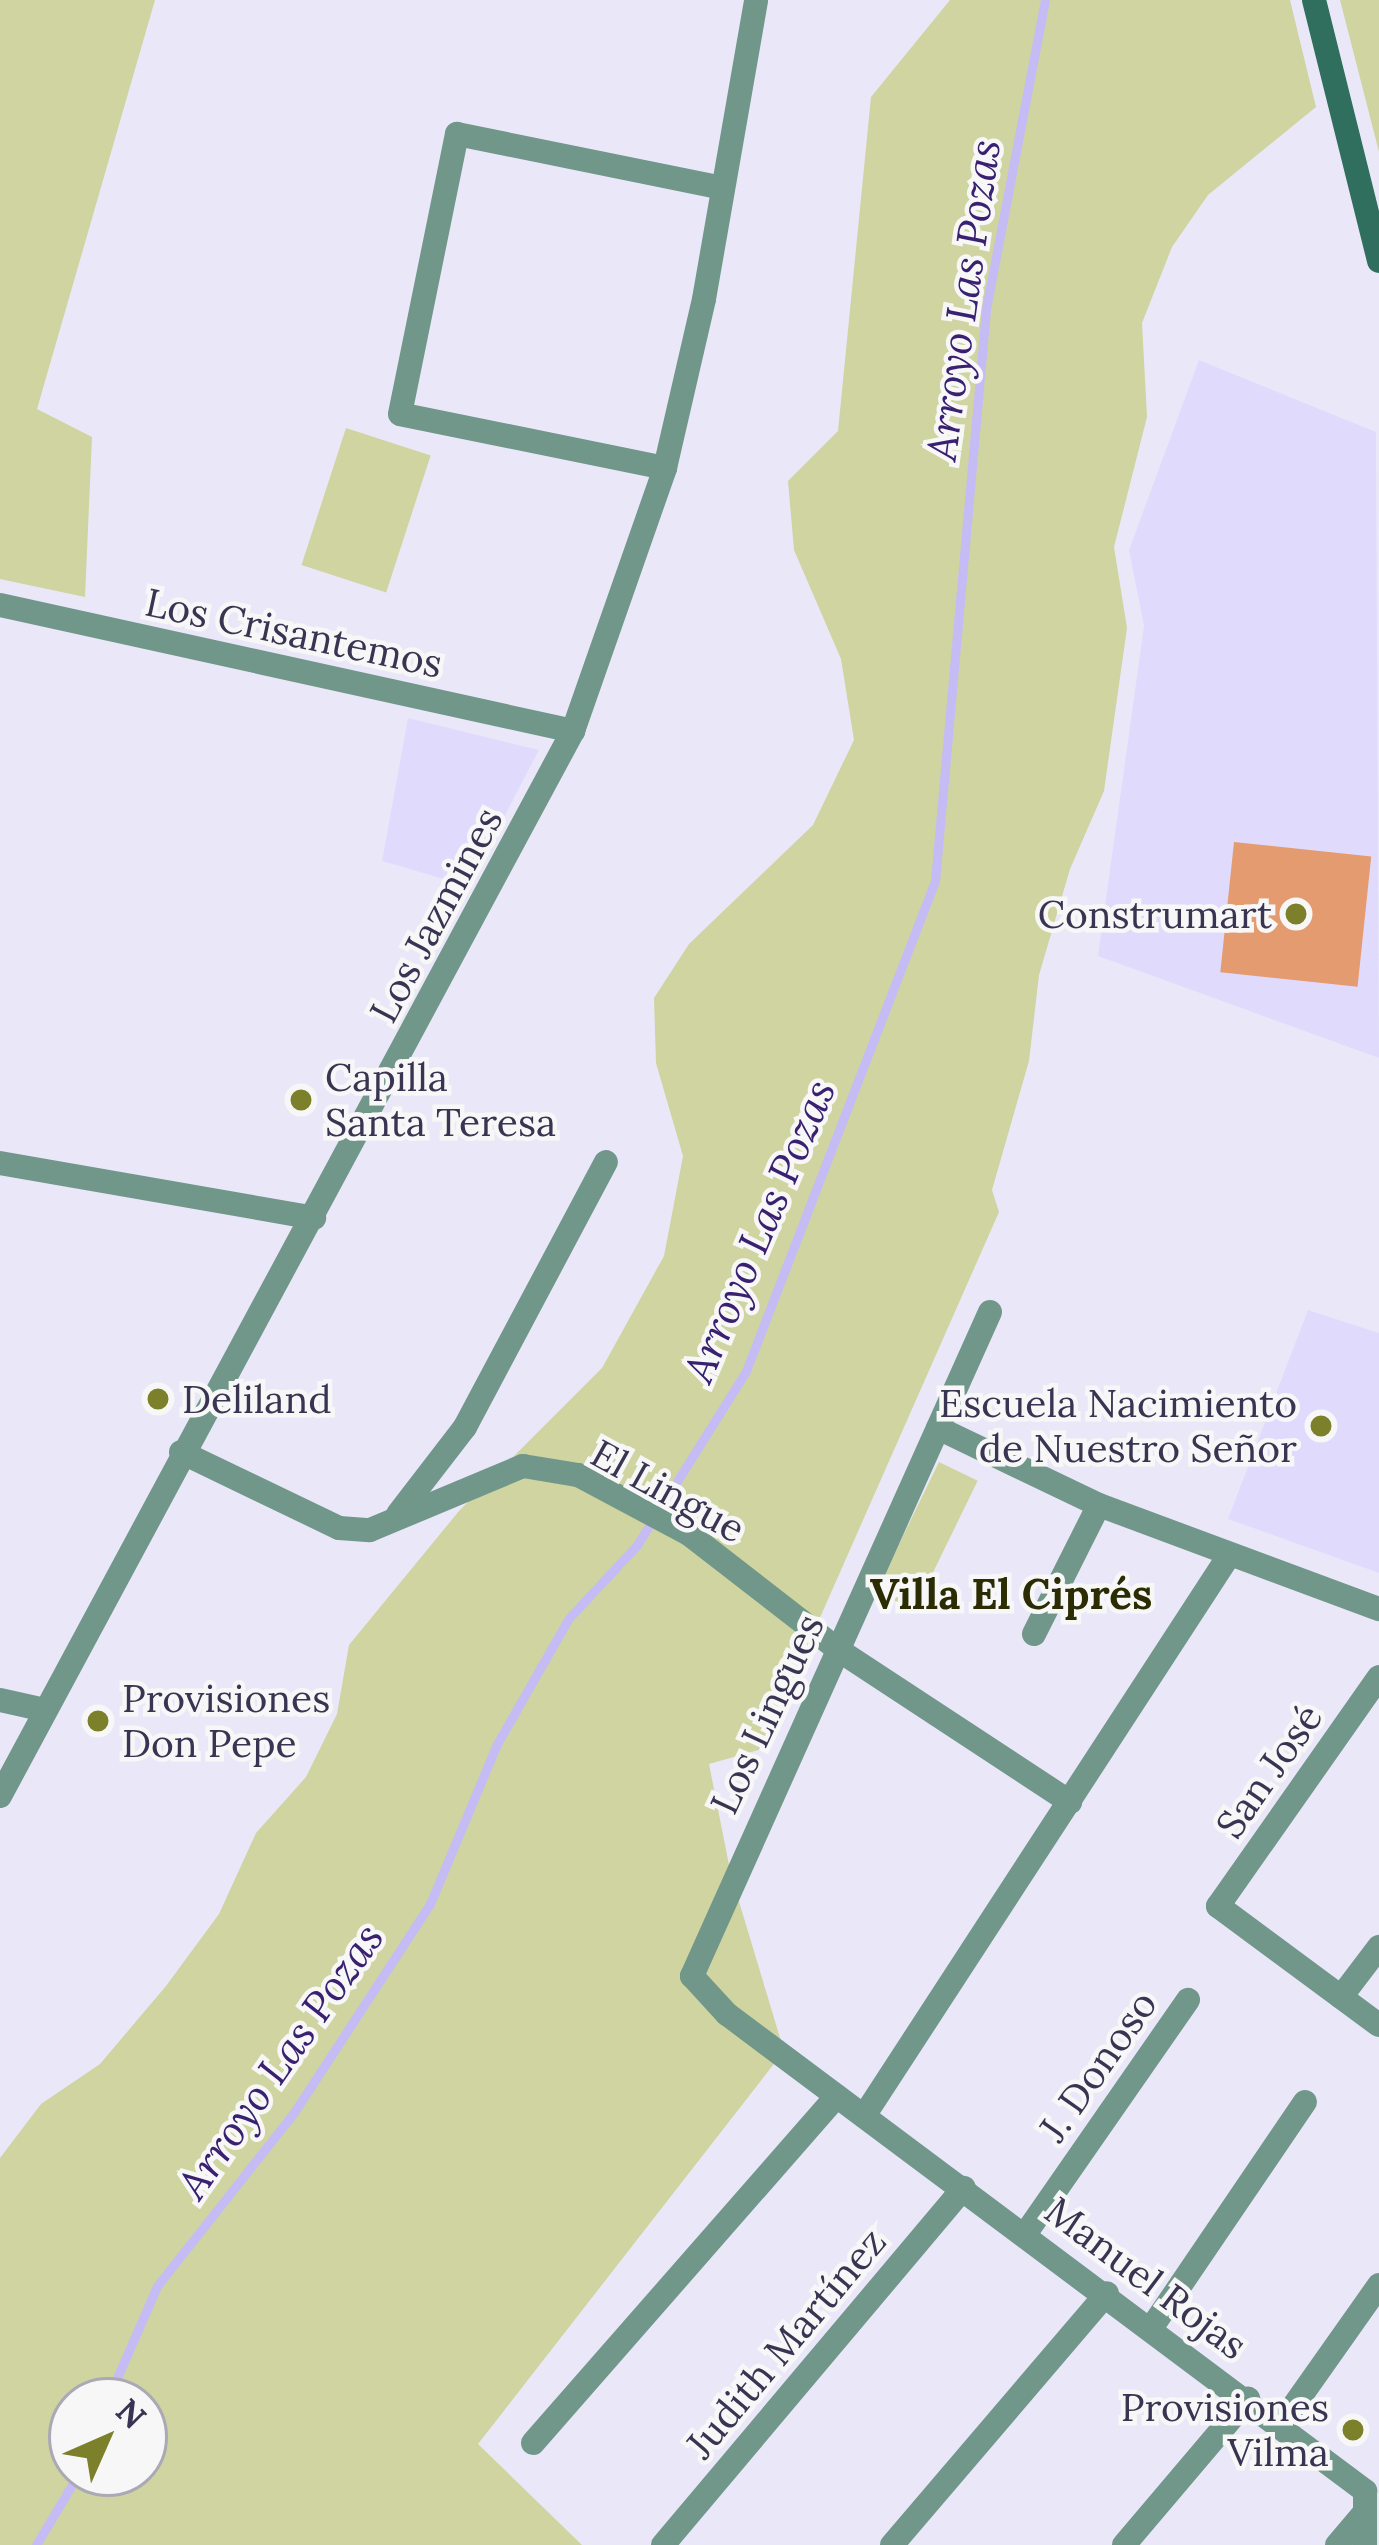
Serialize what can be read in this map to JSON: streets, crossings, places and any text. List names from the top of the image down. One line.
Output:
{"streets":{"street":["Los Crisantemos","Los Jazmines","El Lingue","Los Lingues","San José","J. Donoso","Manuel Rojas","Judith Martínez"]},"crossings":[["Los Crisantemos","Los Jazmines"],["Los Jazmines","El Lingue"],["El Lingue","Los Lingues"],["Los Lingues","Manuel Rojas"],["J. Donoso","Manuel Rojas"],["Manuel Rojas","Judith Martínez"]],"districts":["Villa El Ciprés"],"water":["Arroyo Las Pozas"],"places":["Construmart","Capilla Santa Teresa","Deliland","Escuela Nacimiento de Nuestro Señor","Provisiones Don Pepe","Provisiones Vilma"],"north":"top right"}
